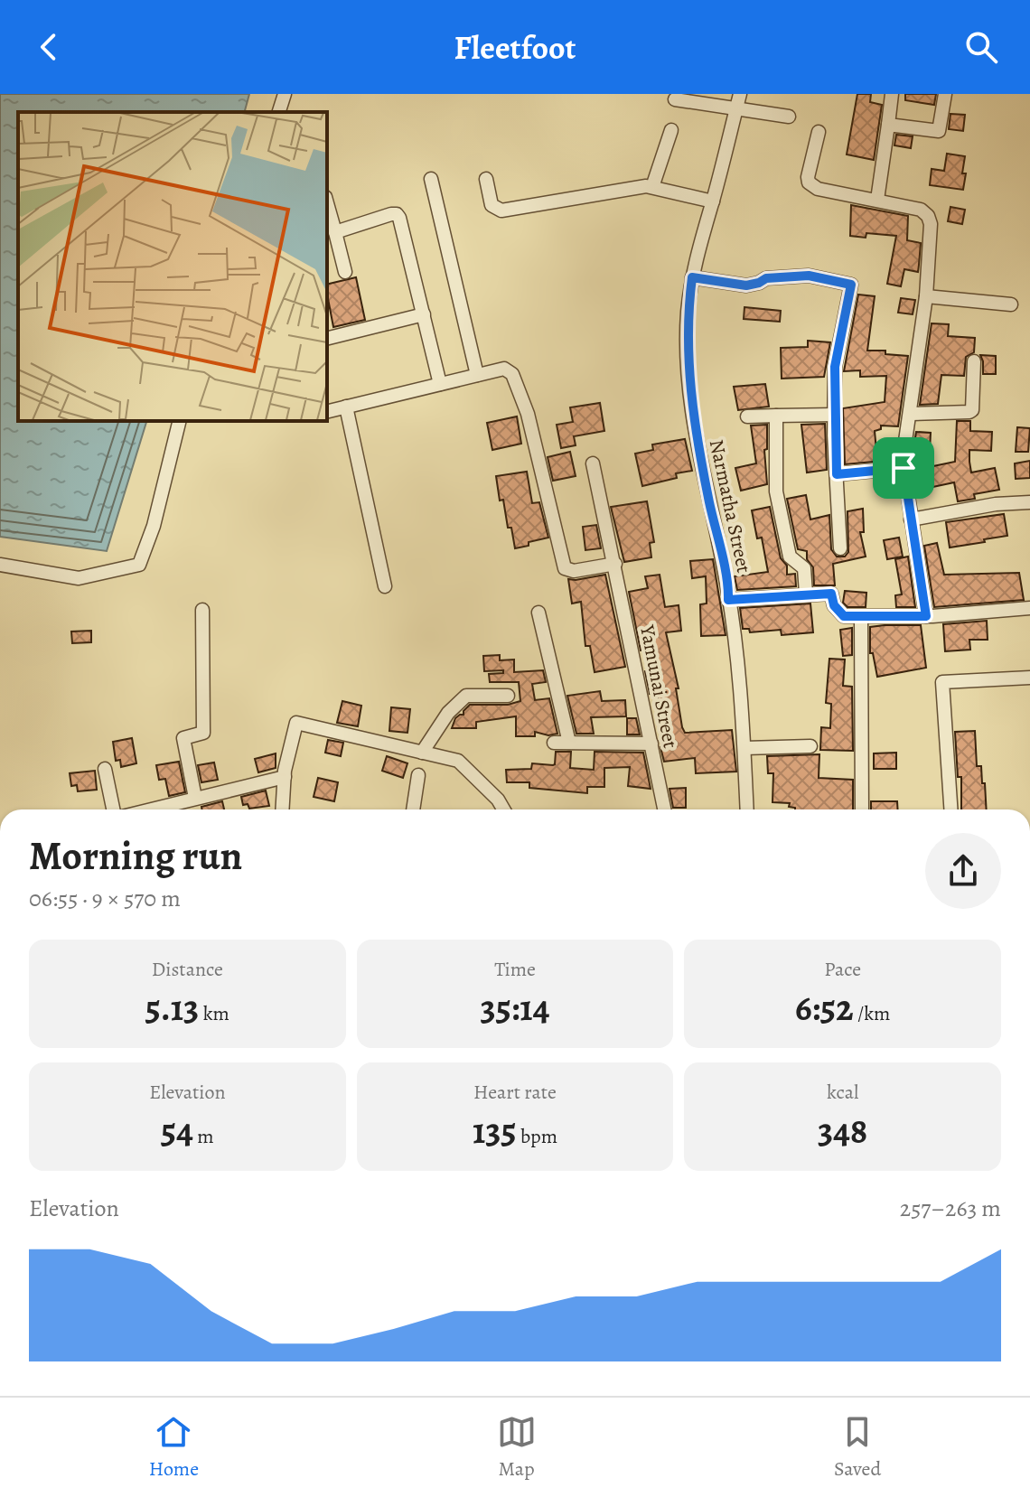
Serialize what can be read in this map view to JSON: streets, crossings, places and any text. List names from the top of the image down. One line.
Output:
{"streets":{"street":["Narmatha Street","Yamunai Street"]},"page":{"header":"Fleetfoot","heading":["Morning run","06:55 · 9 × 570 m"],"stats":[["Distance","5.13 km"],["Time","35:14"],["Pace","6:52 /km"],["Elevation","54 m"],["Heart rate","135 bpm"],["kcal","348"]],"chart":["Elevation","257–263 m"],"tabs":["Home","Map","Saved"]}}
